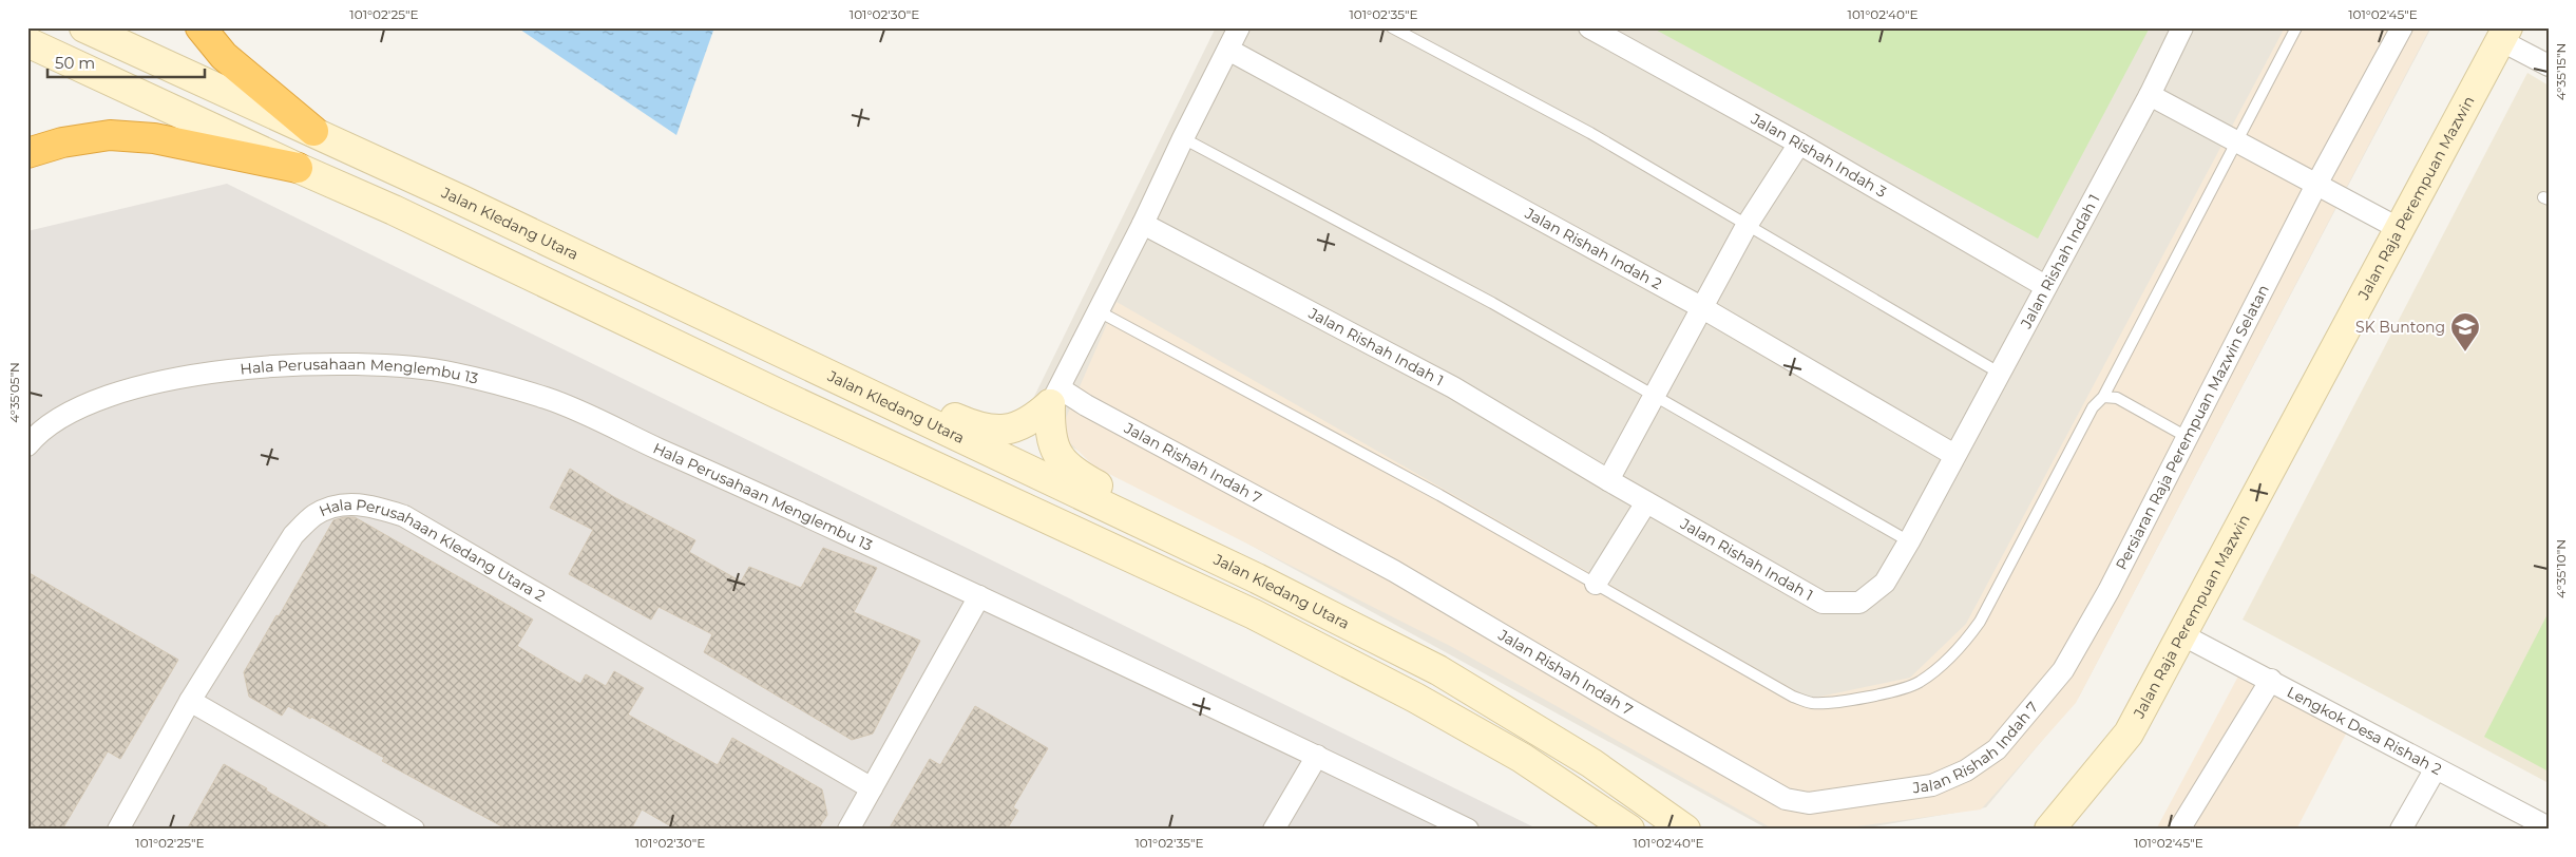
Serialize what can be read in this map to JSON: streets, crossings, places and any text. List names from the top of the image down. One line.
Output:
{"streets":{"main road":["Jalan Raja Perempuan Mazwin","Jalan Kledang Utara"],"street":["Jalan Rishah Indah 3","Jalan Rishah Indah 2","Jalan Rishah Indah 1","Hala Perusahaan Menglembu 13","Persiaran Raja Perempuan Mazwin Selatan","Jalan Rishah Indah 7","Hala Perusahaan Kledang Utara 2","Lengkok Desa Rishah 2"]},"crossings":[["Jalan Rishah Indah 3","Jalan Rishah Indah 1"],["Jalan Raja Perempuan Mazwin","Lengkok Desa Rishah 2"],["Jalan Rishah Indah 2","Jalan Rishah Indah 1"],["Persiaran Raja Perempuan Mazwin Selatan","Jalan Rishah Indah 7"]],"places":{"school or university":["SK Buntong"]},"scale_bar":"50 m","coordinates":["101°02'25\"E","101°02'30\"E","101°02'35\"E","101°02'40\"E","101°02'45\"E","4°35'15\"N","4°35'05\"N","4°35'10\"N"]}
